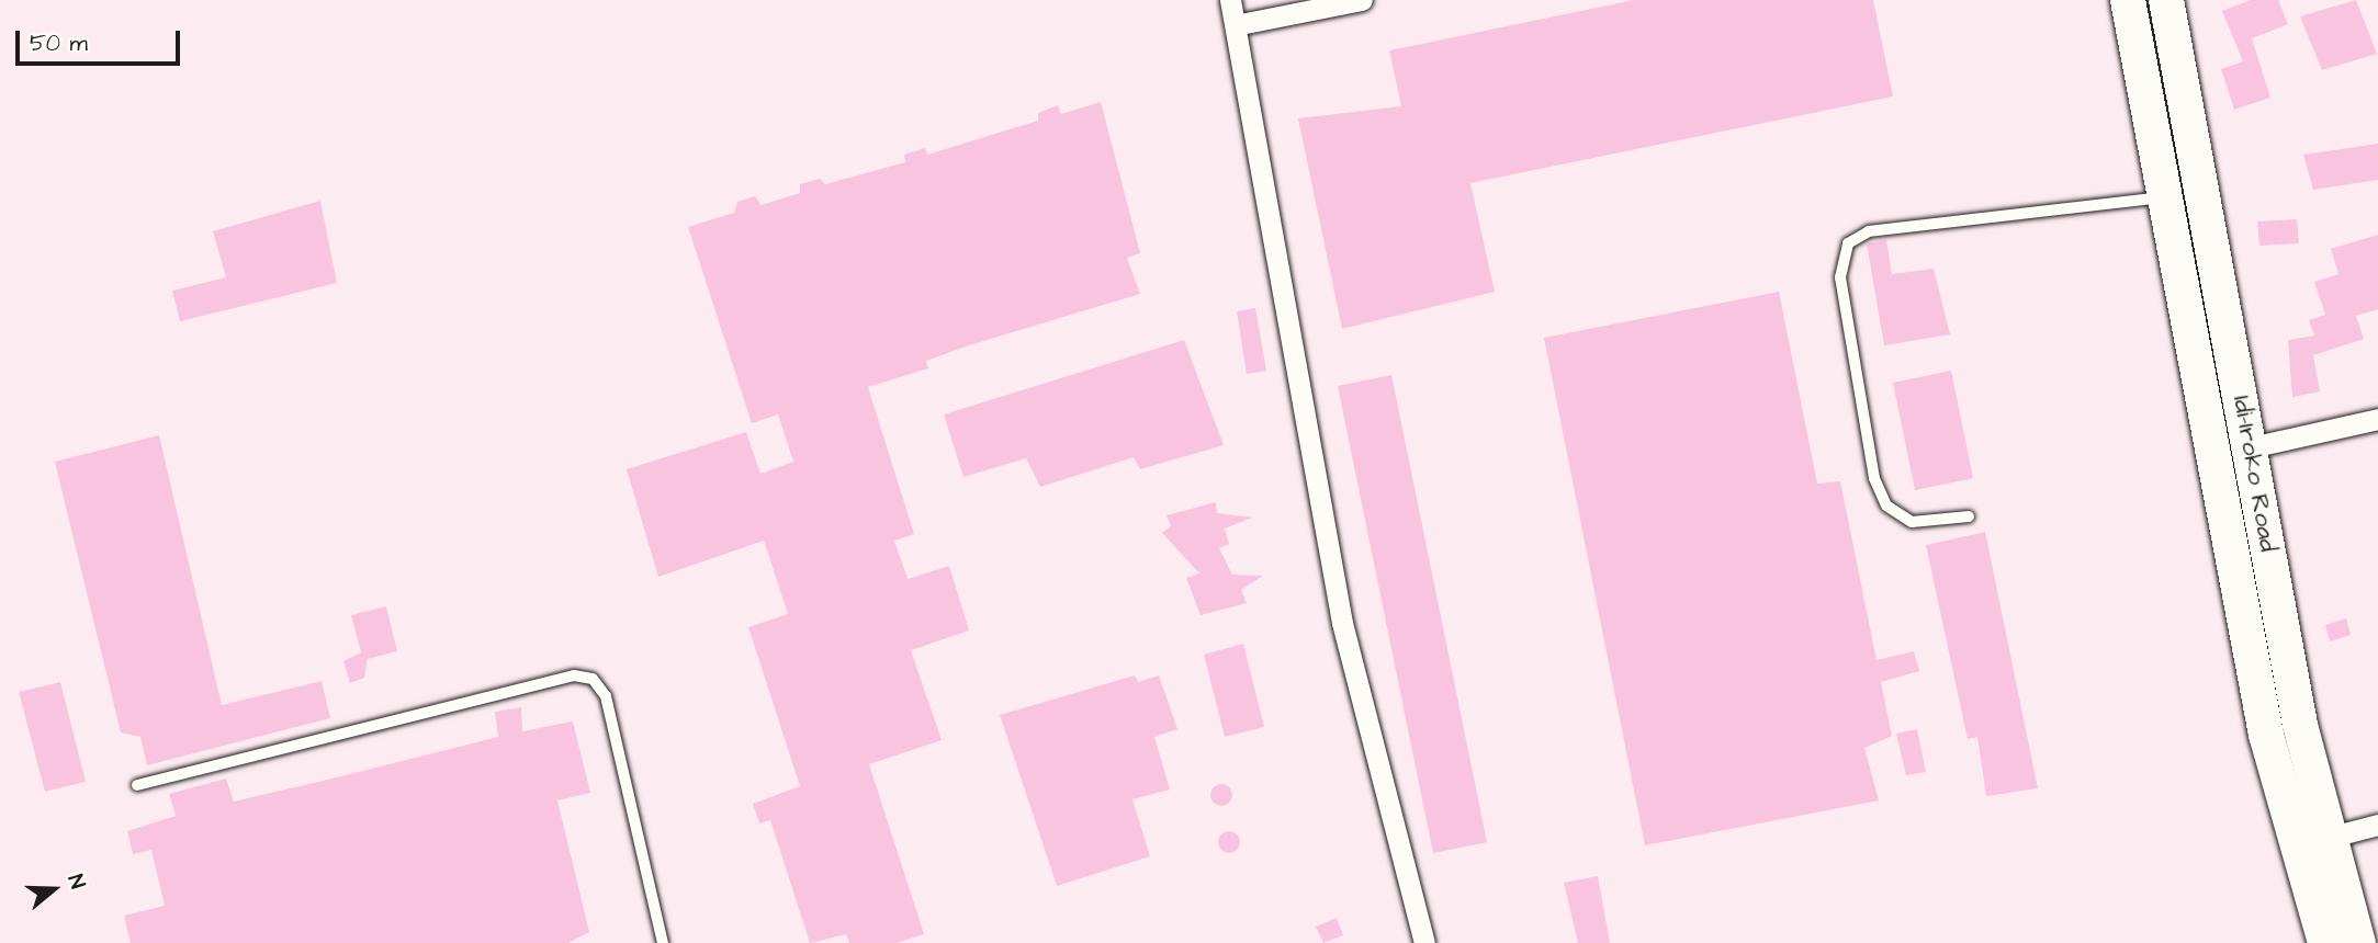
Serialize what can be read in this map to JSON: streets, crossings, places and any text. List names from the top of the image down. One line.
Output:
{"streets":{"highway":["Idi-Iroko Road"]},"scale_bar":"50 m","north":"right"}
